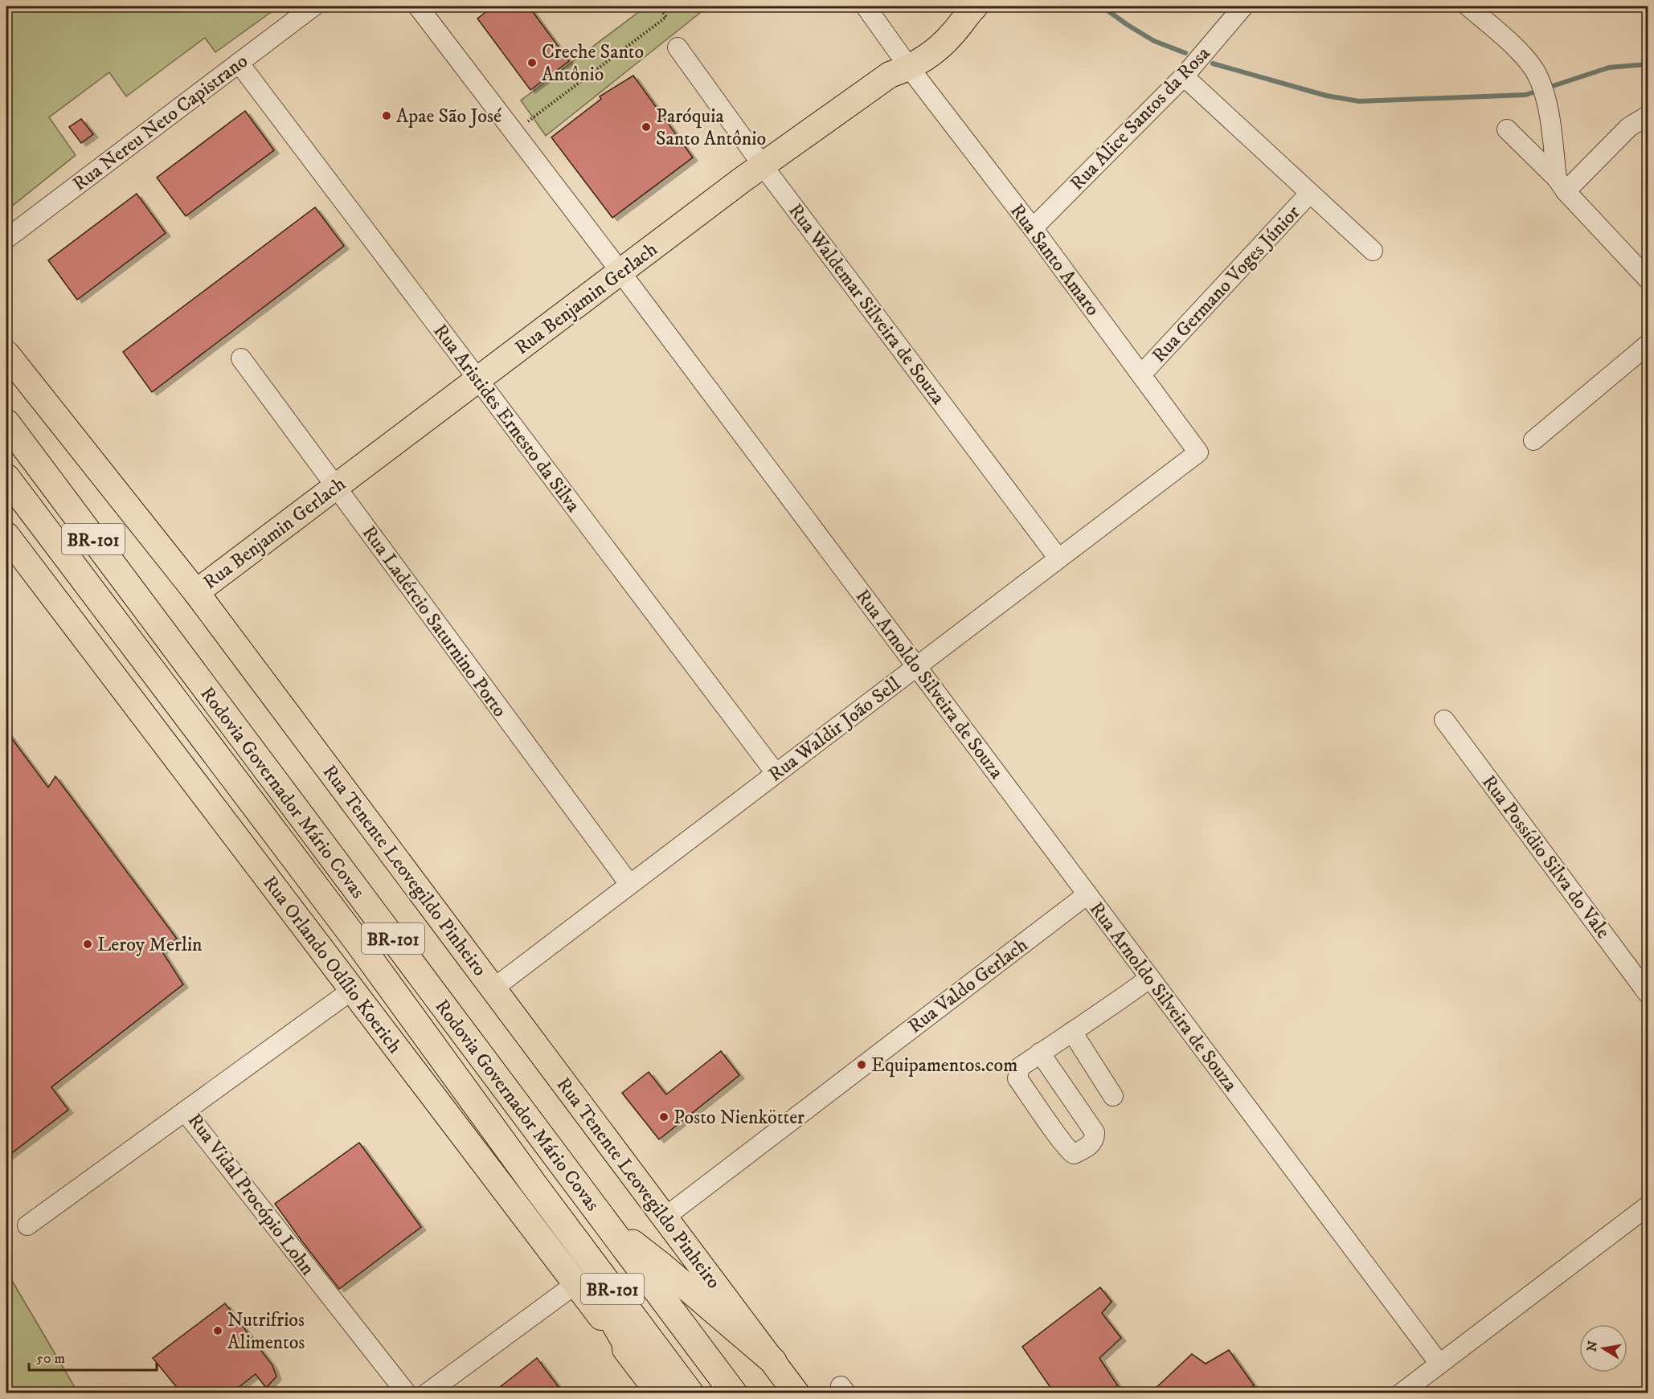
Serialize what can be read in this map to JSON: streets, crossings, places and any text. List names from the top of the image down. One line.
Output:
{"streets":{"highway":["BR-101","Rodovia Governador Mário Covas"],"main road":["Rua Benjamin Gerlach","Rua Tenente Leovegildo Pinheiro","Rua Orlando Odílio Koerich"],"street":["Rua Alice Santos da Rosa","Rua Nereu Neto Capistrano","Rua Santo Amaro","Rua Germano Voges Júnior","Rua Waldemar Silveira de Souza","Rua Aristides Ernesto da Silva","Rua Ladércio Saturnino Porto","Rua Arnoldo Silveira de Souza","Rua Waldir João Sell","Rua Possídio Silva do Vale","Rua Valdo Gerlach","Rua Vidal Procópio Lohn"]},"crossings":[["Rua Alice Santos da Rosa","Rua Santo Amaro"],["Rua Nereu Neto Capistrano","Rua Aristides Ernesto da Silva"],["Rua Santo Amaro","Rua Germano Voges Júnior"],["Rua Santo Amaro","Rua Benjamin Gerlach"],["Rua Santo Amaro","Rua Waldir João Sell"],["Rua Benjamin Gerlach","Rua Waldemar Silveira de Souza"],["Rua Benjamin Gerlach","Rua Aristides Ernesto da Silva"],["Rua Benjamin Gerlach","Rua Ladércio Saturnino Porto"],["Rua Benjamin Gerlach","Rua Arnoldo Silveira de Souza"],["Rua Benjamin Gerlach","Rua Tenente Leovegildo Pinheiro"],["Rua Waldemar Silveira de Souza","Rua Waldir João Sell"],["Rua Aristides Ernesto da Silva","Rua Waldir João Sell"],["Rua Ladércio Saturnino Porto","Rua Waldir João Sell"],["Rua Arnoldo Silveira de Souza","Rua Waldir João Sell"],["Rua Arnoldo Silveira de Souza","Rua Valdo Gerlach"],["Rua Waldir João Sell","Rua Tenente Leovegildo Pinheiro"],["Rua Tenente Leovegildo Pinheiro","Rua Valdo Gerlach"],["Rua Orlando Odílio Koerich","Rua Vidal Procópio Lohn"]],"places":["Creche Santo Antônio","Apae São José","Paróquia Santo Antônio","Leroy Merlin","Equipamentos.com","Posto Nienkötter","Nutrifrios Alimentos"],"scale_bar":"50 m","north":"left"}
